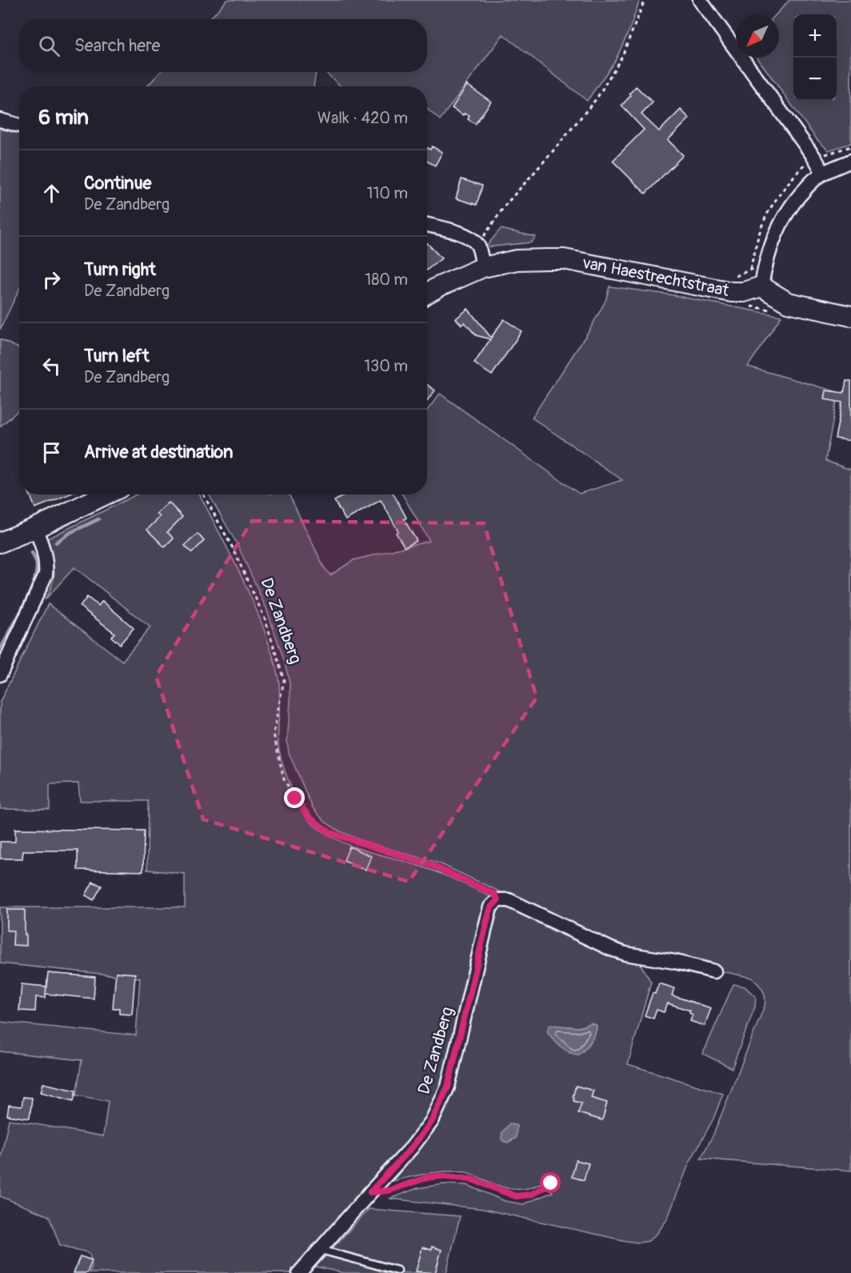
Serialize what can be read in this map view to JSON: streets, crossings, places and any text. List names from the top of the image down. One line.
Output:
{"streets":{"street":["van Haestrechtstraat","De Zandberg"]},"north":"bottom left","page":{"map_buttons":["+","−"],"search":"Search here","heading":["6 min","Walk · 420 m"],"list":[["Continue","De Zandberg","110 m"],["Turn right","De Zandberg","180 m"],["Turn left","De Zandberg","130 m"],"Arrive at destination"]}}
